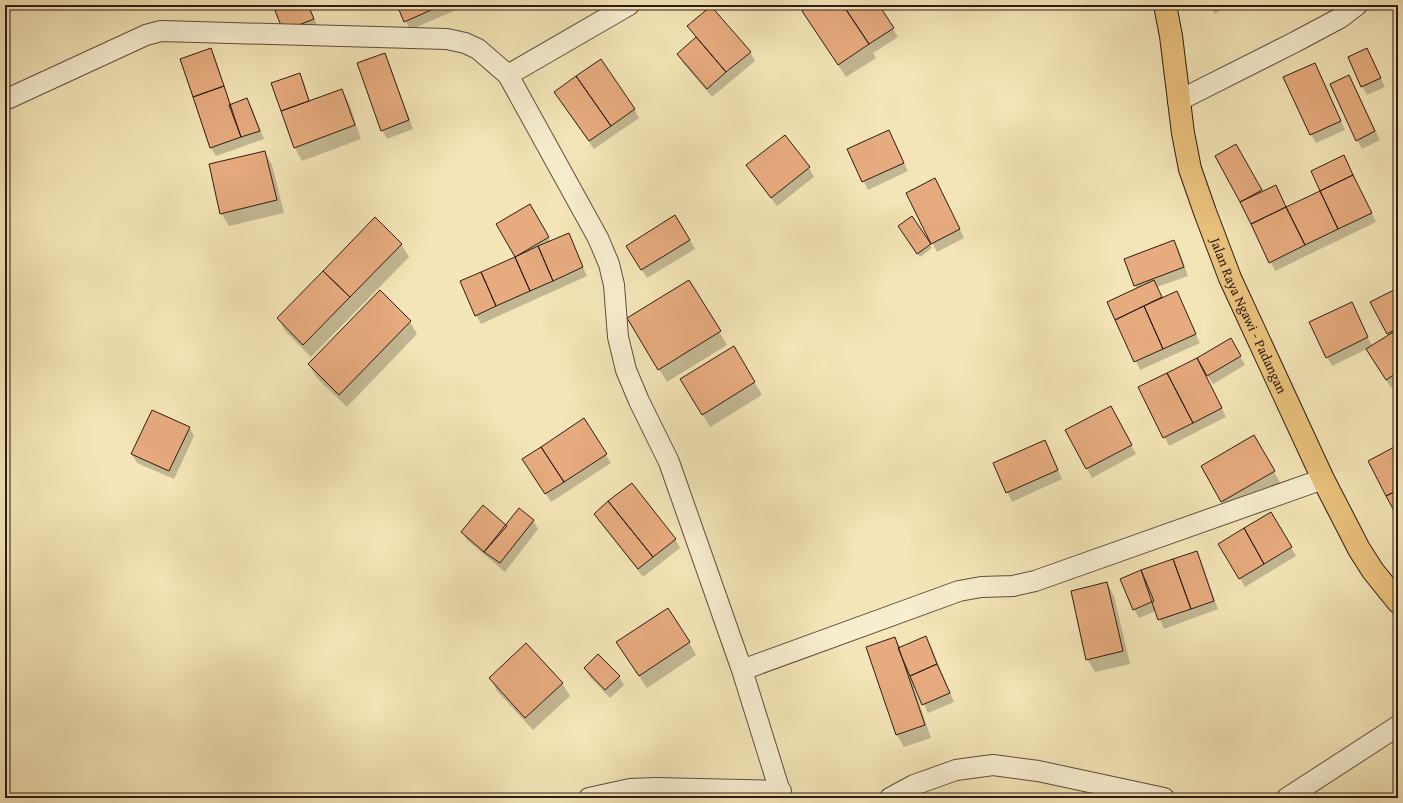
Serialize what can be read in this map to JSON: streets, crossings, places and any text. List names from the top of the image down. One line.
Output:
{"streets":{"highway":["Jalan Raya Ngawi - Padangan"]}}
